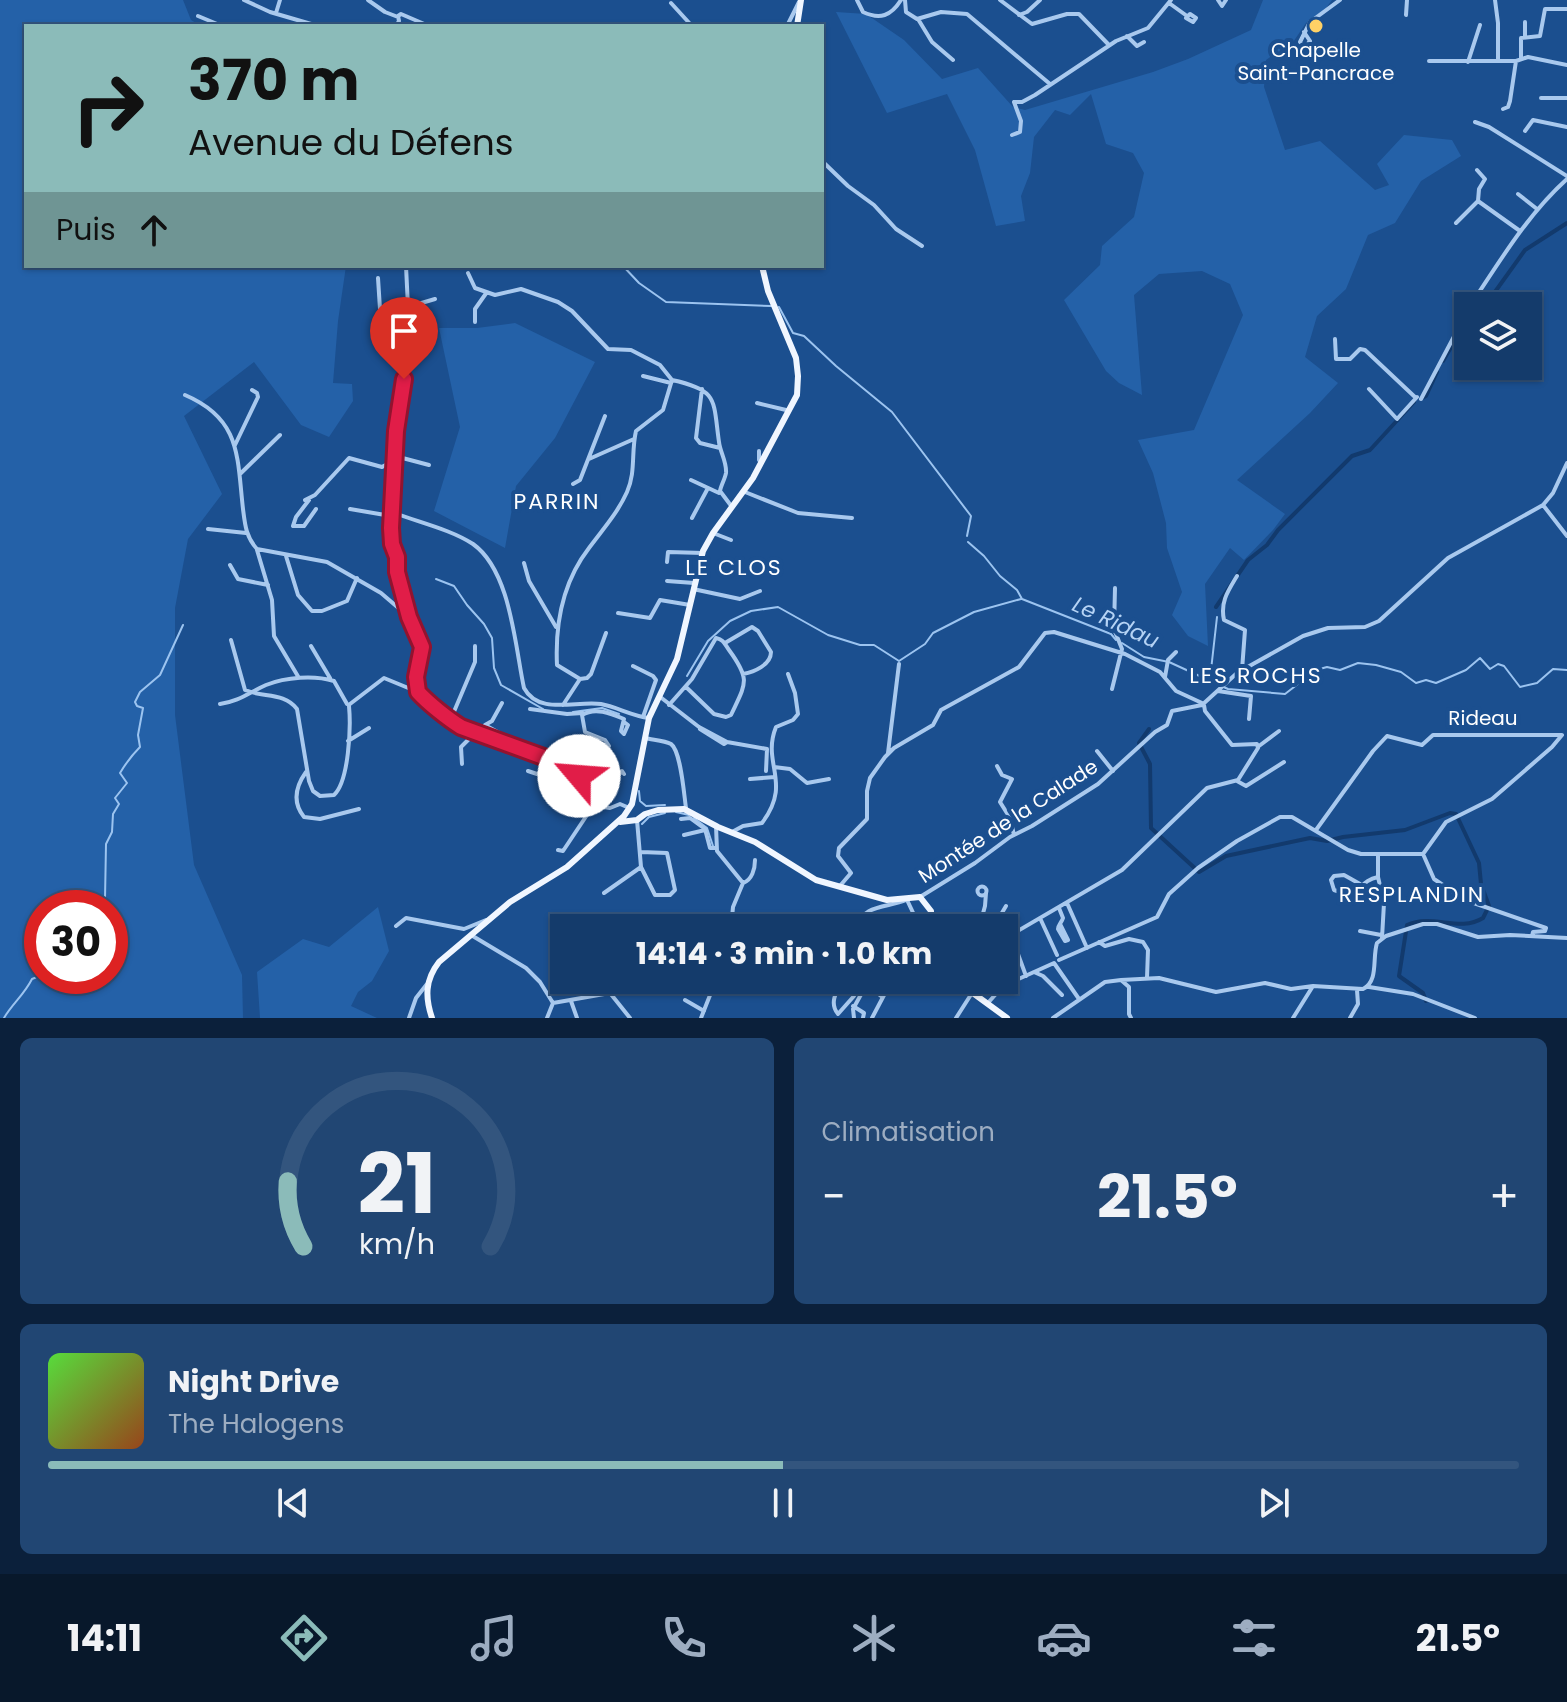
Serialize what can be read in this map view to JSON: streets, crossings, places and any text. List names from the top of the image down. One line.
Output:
{"streets":{"street":["Rideau","Montée de la Calade"]},"districts":["PARRIN","LE CLOS","LES ROCHS","RESPLANDIN"],"water":["Le Ridau"],"places":["Chapelle Saint-Pancrace"],"page":{"turn":["370 m","Avenue du Défens"],"then":"Puis","limit":"30","trip":"14:14 · 3 min · 1.0 km","tile":"Climatisation","heat":["−","21.5°","+"],"song":["Night Drive","The Halogens"],"tabs":["14:11","21.5°"],"gauge":["21","km/h"]}}
